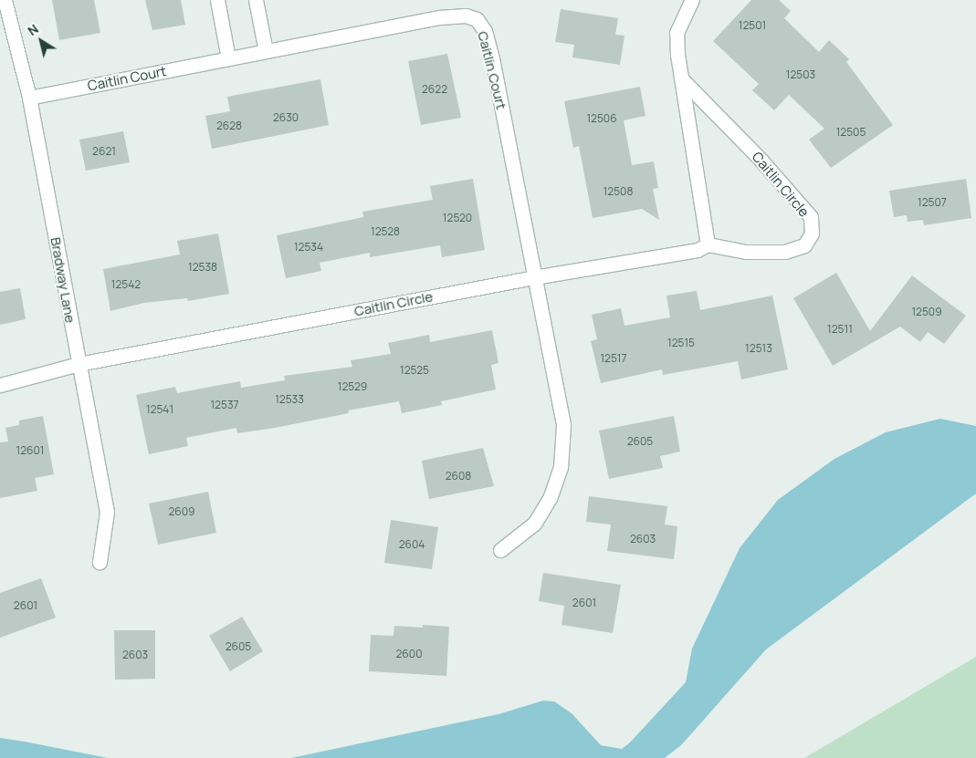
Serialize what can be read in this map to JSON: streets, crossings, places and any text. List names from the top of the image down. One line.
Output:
{"streets":{"street":["Caitlin Court","Caitlin Circle","Bradway Lane"]},"crossings":[["Caitlin Court","Caitlin Circle"],["Caitlin Court","Bradway Lane"],["Caitlin Circle","Bradway Lane"]],"house_numbers":["12501","12503","2622","2630","12506","2628","12505","2621","12508","12507","12520","12528","12534","12538","12542","12509","12511","12515","12513","12517","12525","12529","12533","12537","12541","2605","12601","2608","2609","2603","2604","2601","2601","2605","2600","2603"],"north":"top left"}
